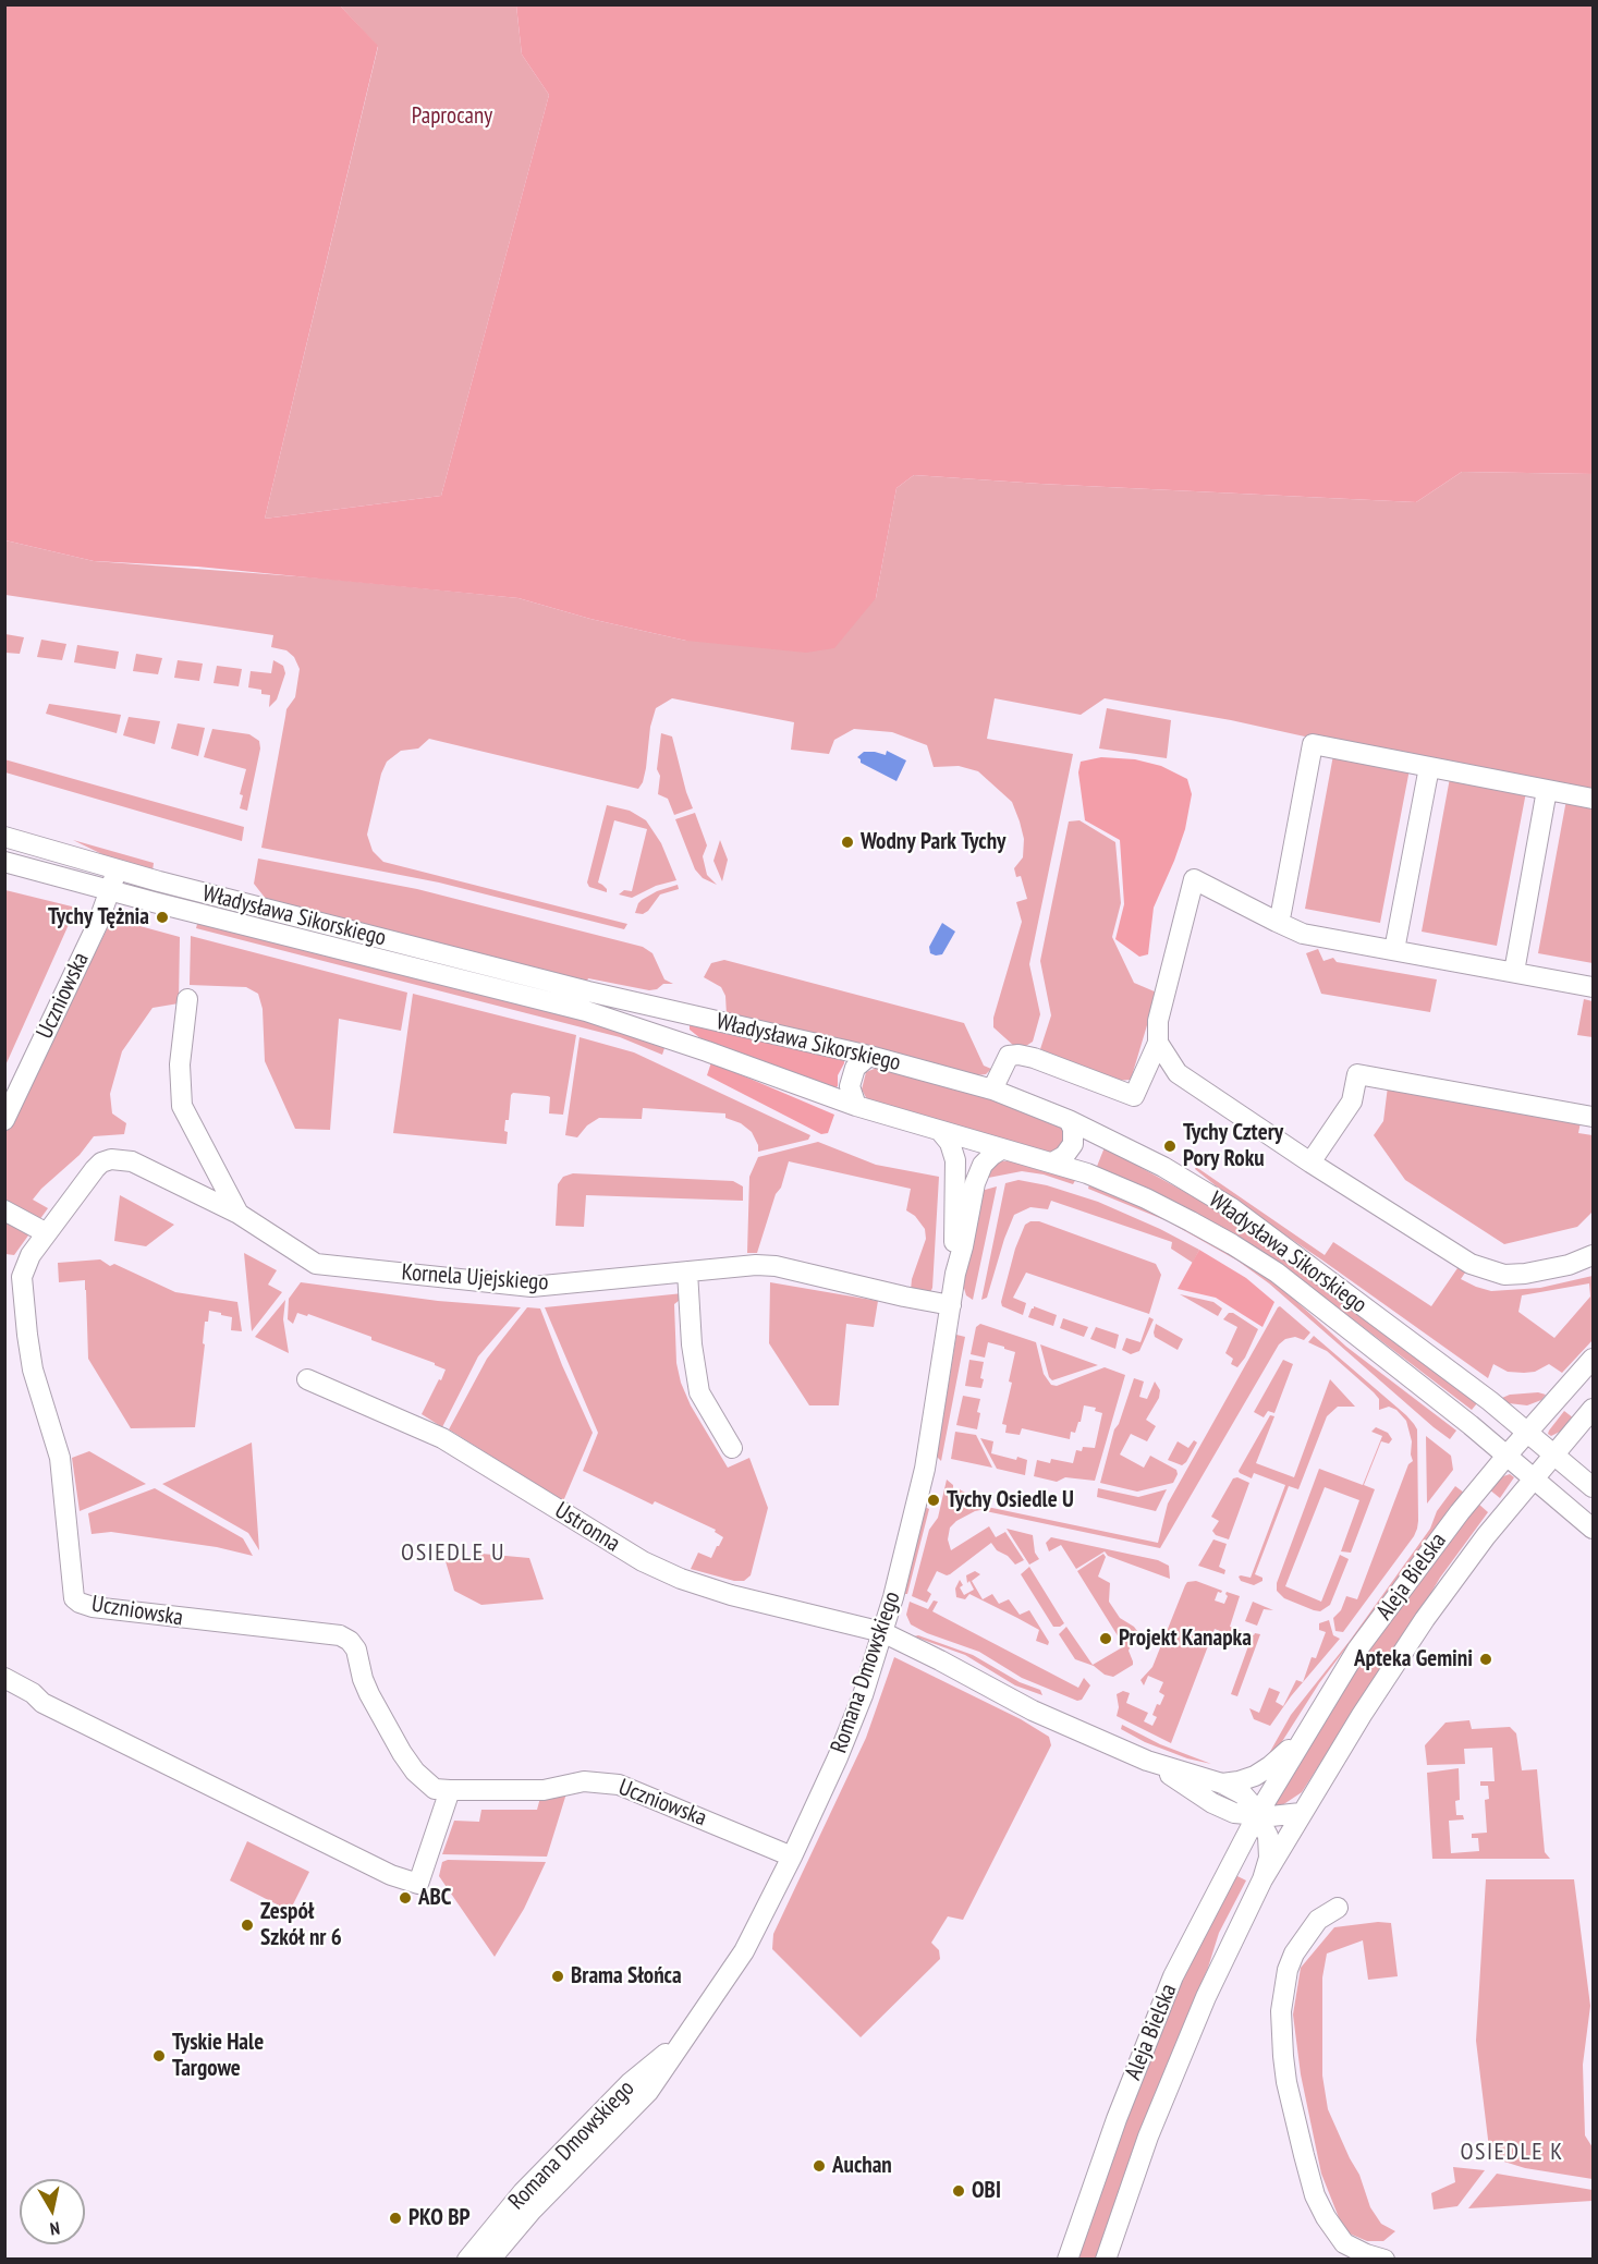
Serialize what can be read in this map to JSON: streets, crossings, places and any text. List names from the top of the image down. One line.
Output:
{"streets":{"street":["Władysława Sikorskiego","Uczniowska","Kornela Ujejskiego","Ustronna","Aleja Bielska","Romana Dmowskiego"]},"crossings":[["Władysława Sikorskiego","Uczniowska"],["Władysława Sikorskiego","Aleja Bielska"],["Władysława Sikorskiego","Romana Dmowskiego"],["Uczniowska","Kornela Ujejskiego"],["Uczniowska","Romana Dmowskiego"],["Kornela Ujejskiego","Romana Dmowskiego"],["Ustronna","Romana Dmowskiego"]],"districts":["OSIEDLE U","OSIEDLE K"],"parks":["Paprocany"],"places":["Wodny Park Tychy","Tychy Tężnia","Tychy Cztery Pory Roku","Tychy Osiedle U","Projekt Kanapka","Apteka Gemini","ABC","Zespół Szkół nr 6","Brama Słońca","Tyskie Hale Targowe","Auchan","OBI","PKO BP"],"north":"bottom"}
